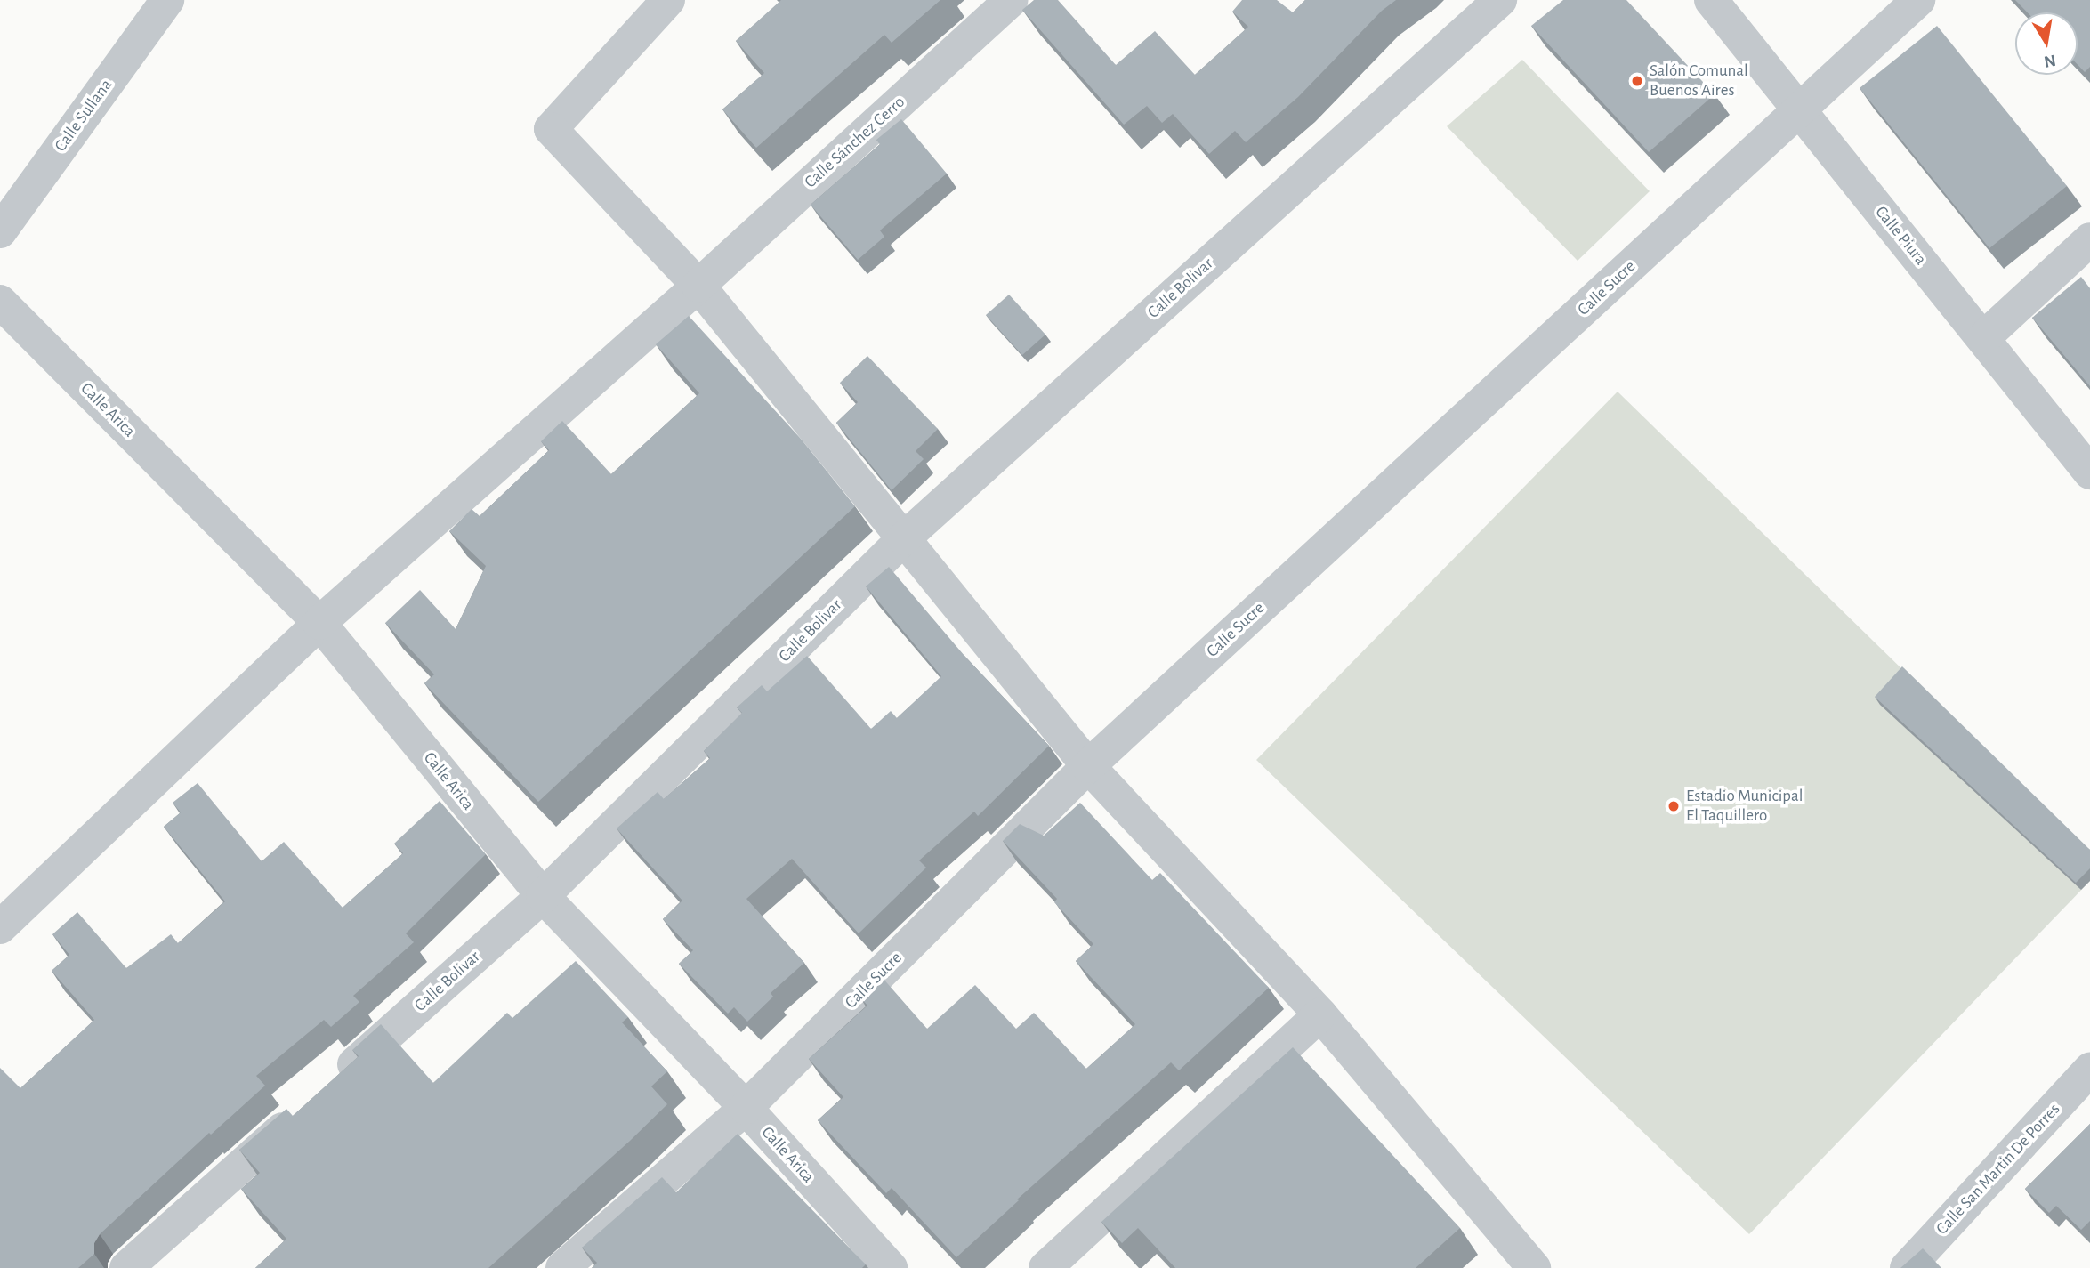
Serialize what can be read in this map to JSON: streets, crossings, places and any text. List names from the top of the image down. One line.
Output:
{"streets":{"street":["Calle Sullana","Calle Sánchez Cerro","Calle Piura","Calle Bolivar","Calle Sucre","Calle Arica","Calle San Martin De Porres"]},"crossings":[["Calle Sánchez Cerro","Calle Arica"],["Calle Piura","Calle Sucre"],["Calle Bolivar","Calle Arica"],["Calle Sucre","Calle Arica"]],"places":["Salón Comunal Buenos Aires","Estadio Municipal El Taquillero"],"north":"bottom"}
